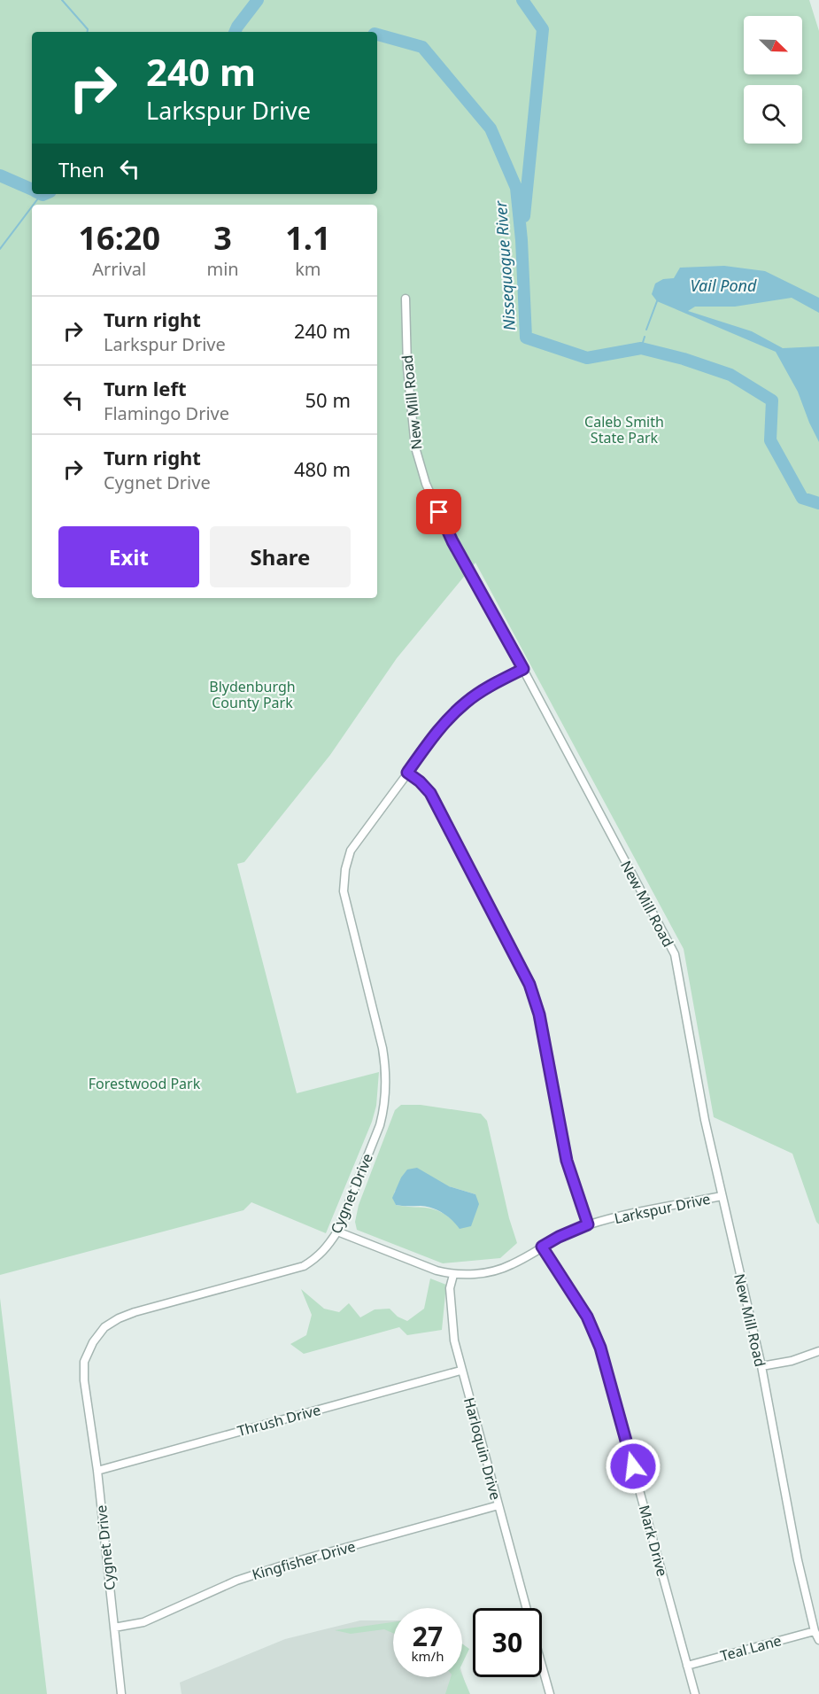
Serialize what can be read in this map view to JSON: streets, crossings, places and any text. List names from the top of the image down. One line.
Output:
{"streets":{"street":["New Mill Road","Cygnet Drive","Larkspur Drive","Thrush Drive","Harloquin Drive","Mark Drive","Kingfisher Drive","Teal Lane"]},"crossings":[["New Mill Road","Cygnet Drive"],["New Mill Road","Larkspur Drive"],["New Mill Road","Teal Lane"],["Cygnet Drive","Larkspur Drive"],["Cygnet Drive","Thrush Drive"],["Cygnet Drive","Kingfisher Drive"],["Larkspur Drive","Harloquin Drive"],["Larkspur Drive","Mark Drive"],["Thrush Drive","Harloquin Drive"],["Harloquin Drive","Kingfisher Drive"],["Mark Drive","Teal Lane"]],"water":["Nissequogue River","Vail Pond"],"parks":["Caleb Smith State Park","Blydenburgh County Park","Forestwood Park"],"north":"bottom right","page":{"turn":["240 m","Larkspur Drive"],"then":"Then","eta":["16:20","Arrival","3","min","1.1","km"],"list":[{"name":"Turn right","note":"Larkspur Drive","value":"240 m"},{"name":"Turn left","note":"Flamingo Drive","value":"50 m"},{"name":"Turn right","note":"Cygnet Drive","value":"480 m"}],"buttons":["Exit","Share"],"speed":"27 km/h","limit":"30"}}
